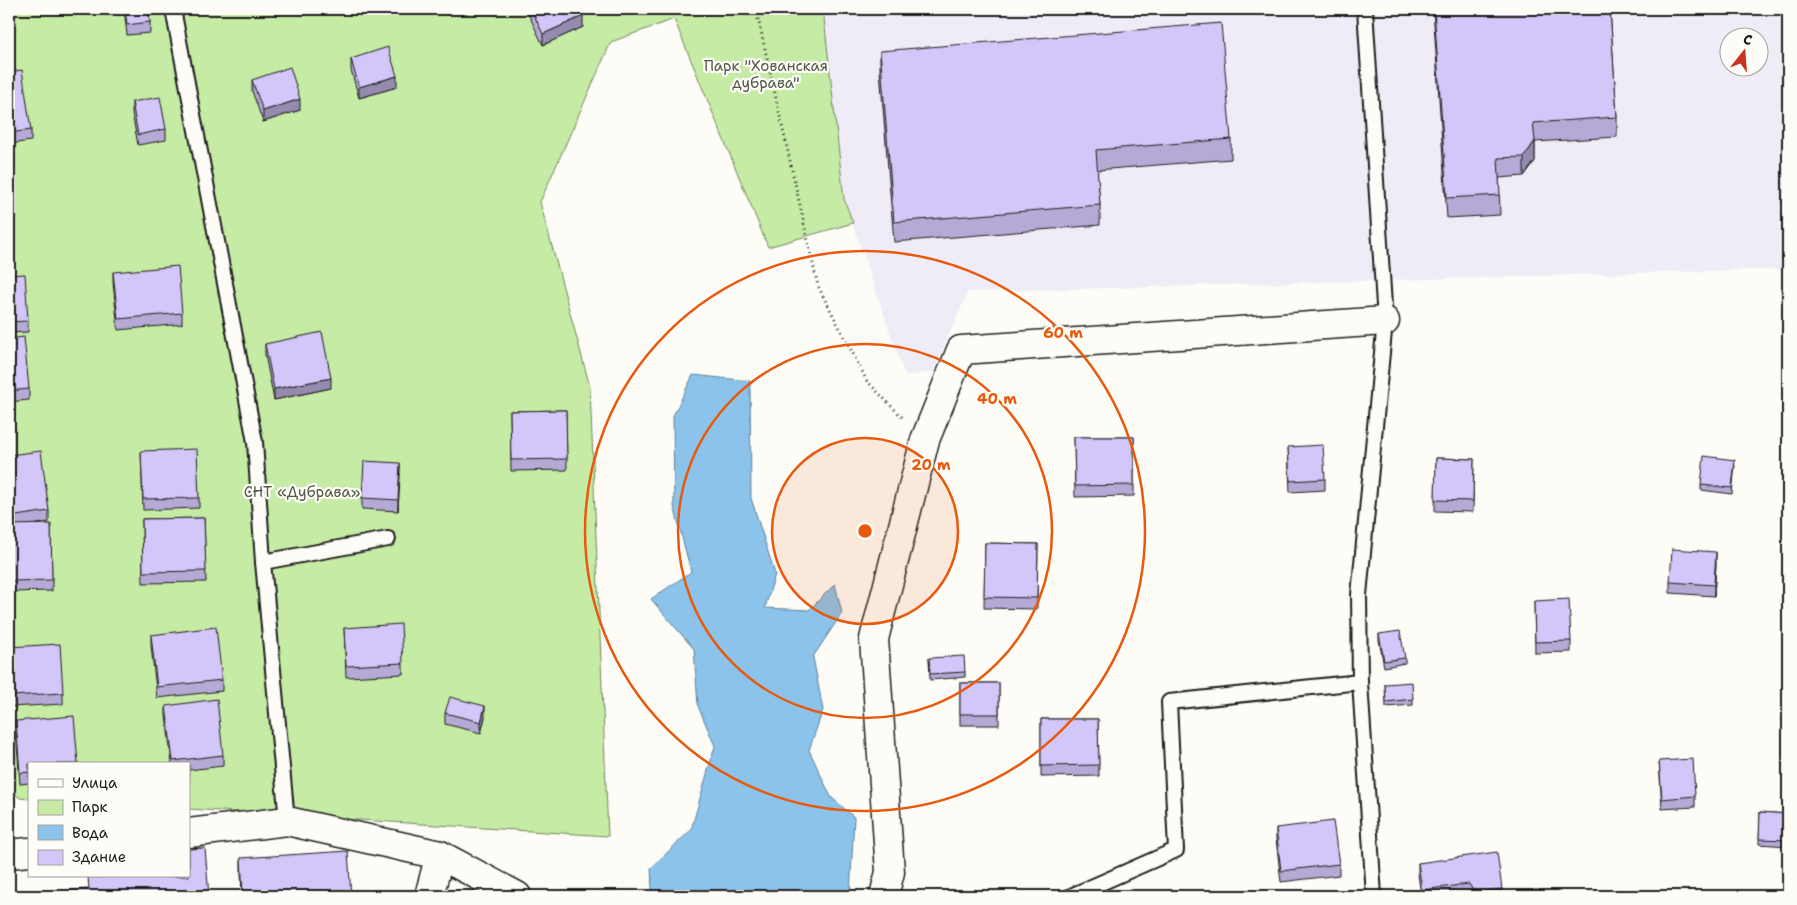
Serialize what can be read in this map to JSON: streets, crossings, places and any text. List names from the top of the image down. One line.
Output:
{"parks":["Парк \"Хованская дубрава\"","СНТ «Дубрава»"],"legend":["Улица","Парк","Вода","Здание"],"north":"top","rings":["60 m","40 m","20 m"]}
